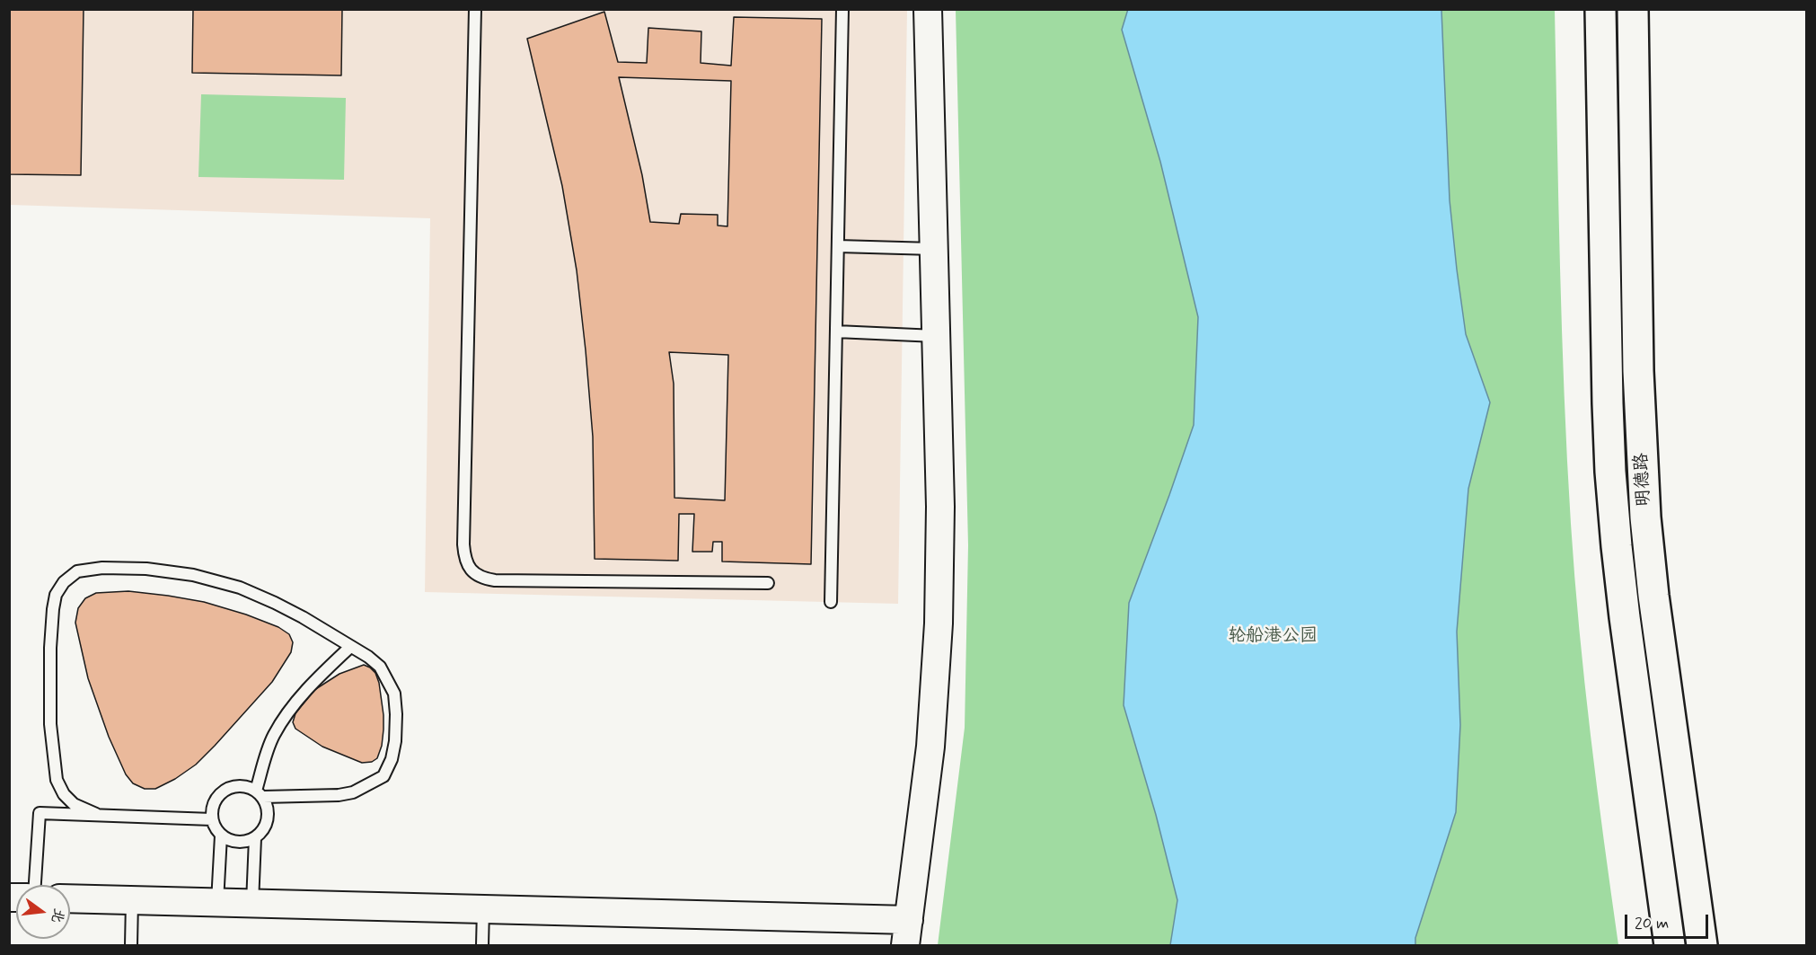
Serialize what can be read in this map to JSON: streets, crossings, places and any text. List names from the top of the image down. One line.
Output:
{"streets":{"main road":["明德路"]},"parks":["轮船港公园"],"scale_bar":"20 m","north":"right"}
